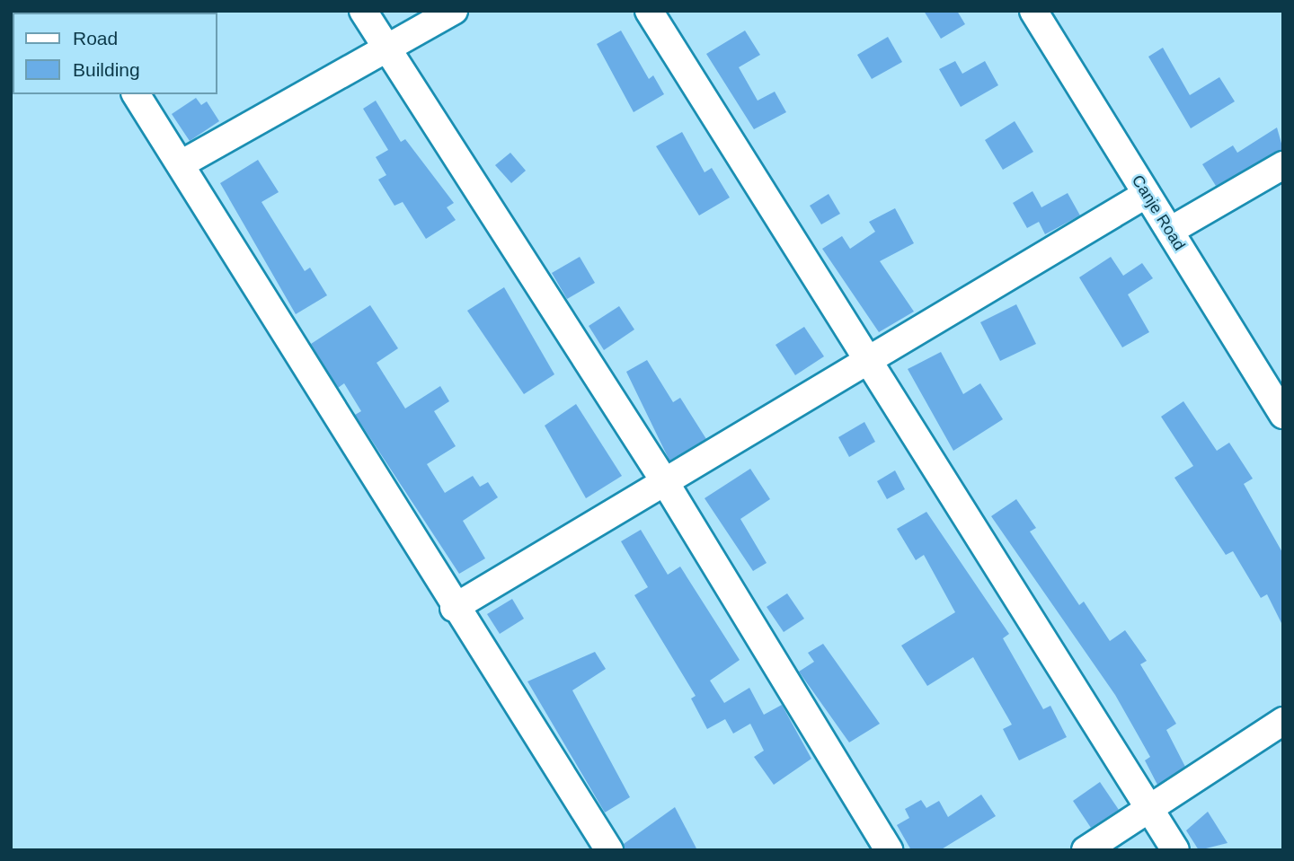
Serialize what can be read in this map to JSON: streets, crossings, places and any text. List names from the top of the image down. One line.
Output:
{"streets":{"street":["Canje Road"]},"legend":["Road","Building"]}
